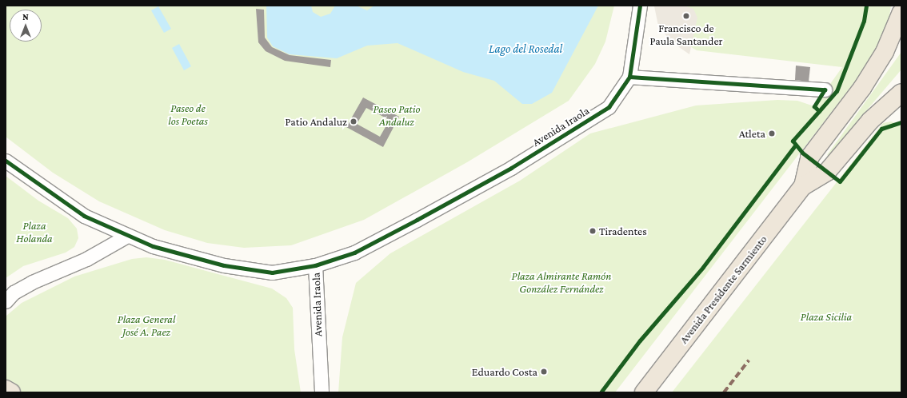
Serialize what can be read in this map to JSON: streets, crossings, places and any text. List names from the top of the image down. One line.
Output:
{"streets":{"main road":["Avenida Presidente Sarmiento"],"street":["Avenida Iraola"]},"water":["Lago del Rosedal"],"parks":["Paseo de los Poetas","Paseo Patio Andaluz","Plaza Holanda","Plaza Almirante Ramón González Fernández","Plaza Sicilia","Plaza General José A. Paez"],"places":["Francisco de Paula Santander","Patio Andaluz","Atleta","Tiradentes","Eduardo Costa"],"north":"top"}
